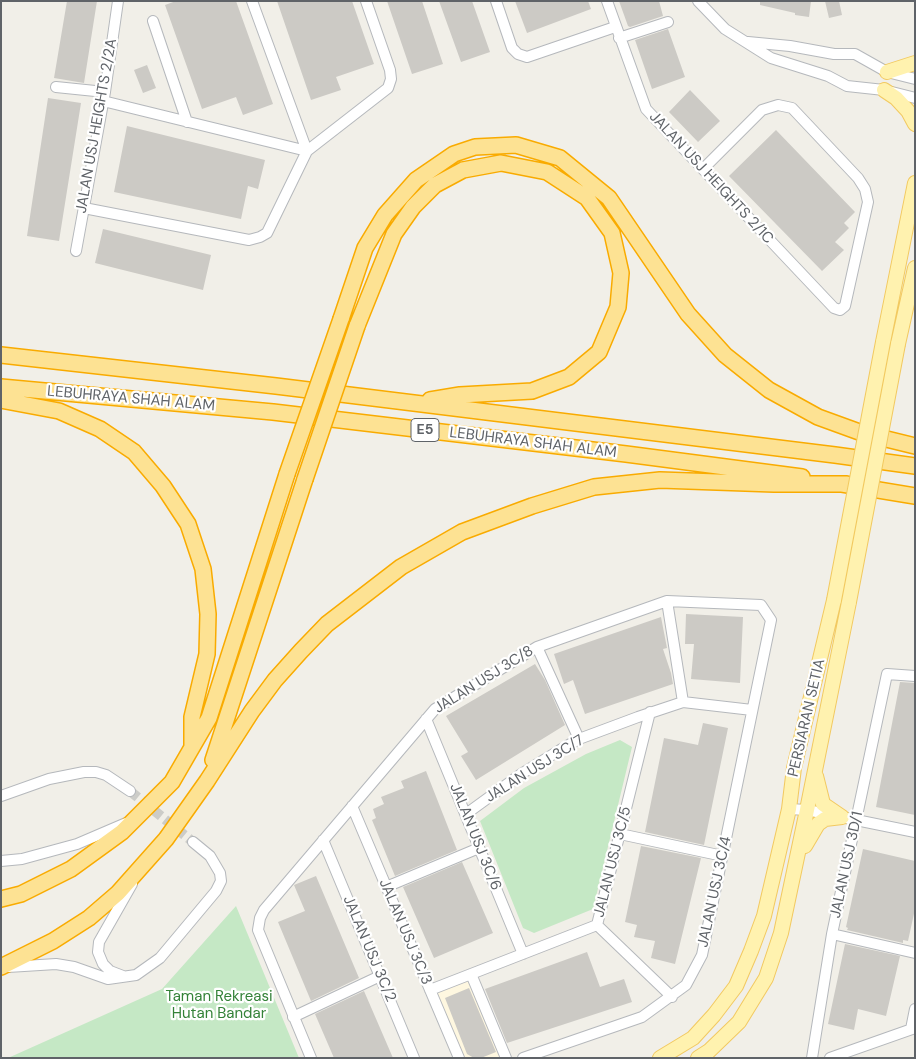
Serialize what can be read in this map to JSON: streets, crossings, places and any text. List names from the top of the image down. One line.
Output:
{"streets":{"highway":["LEBUHRAYA SHAH ALAM","E5"],"main road":["PERSIARAN SETIA"],"street":["JALAN USJ HEIGHTS 2/2A","JALAN USJ HEIGHTS 2/1C","JALAN USJ 3C/8","JALAN USJ 3C/7","JALAN USJ 3C/6","JALAN USJ 3C/5","JALAN USJ 3D/1","JALAN USJ 3C/4","JALAN USJ 3C/3","JALAN USJ 3C/2"]},"crossings":[["JALAN USJ 3C/8","JALAN USJ 3C/6"],["JALAN USJ 3C/8","JALAN USJ 3C/4"],["JALAN USJ 3C/8","JALAN USJ 3C/3"],["JALAN USJ 3C/8","JALAN USJ 3C/2"],["JALAN USJ 3C/7","JALAN USJ 3C/6"],["JALAN USJ 3C/7","JALAN USJ 3C/5"],["JALAN USJ 3C/7","JALAN USJ 3C/4"],["JALAN USJ 3C/6","JALAN USJ 3C/5"],["JALAN USJ 3C/5","JALAN USJ 3C/3"]],"parks":["Taman Rekreasi Hutan Bandar"]}
